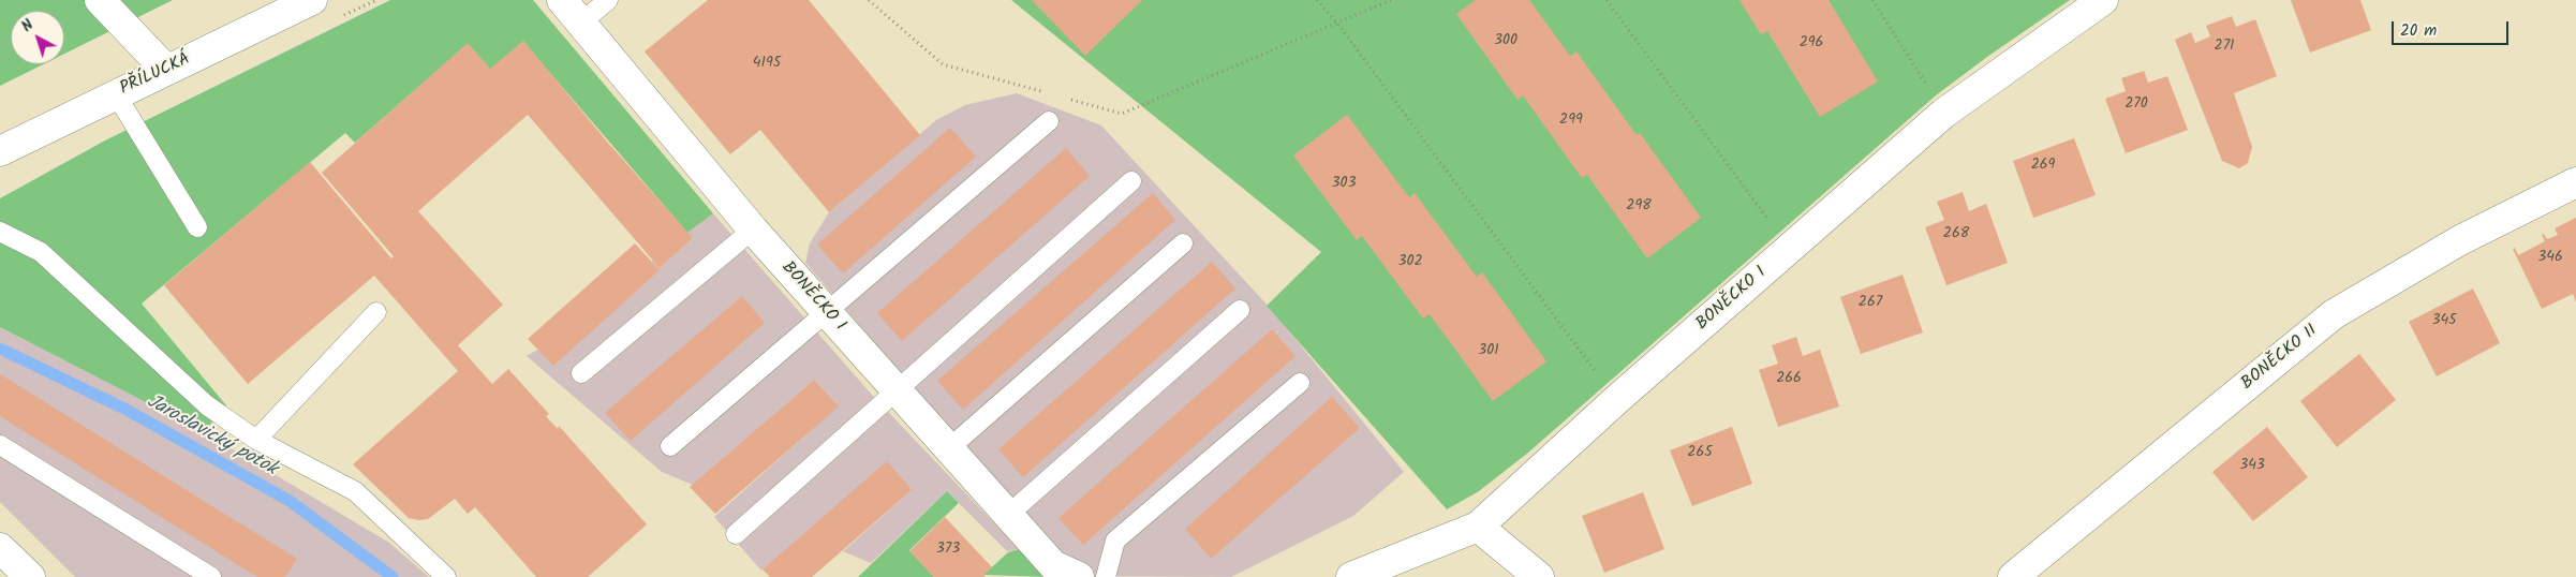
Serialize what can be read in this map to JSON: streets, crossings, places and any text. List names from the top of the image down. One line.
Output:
{"streets":{"street":["PŘÍLUCKÁ","BONĚCKO I","BONĚCKO II"]},"water":["Jaroslavický potok"],"house_numbers":["300","296","271","4195","270","299","269","303","298","268","346","302","267","345","301","266","265","343","373"],"scale_bar":"20 m","north":"top left"}
